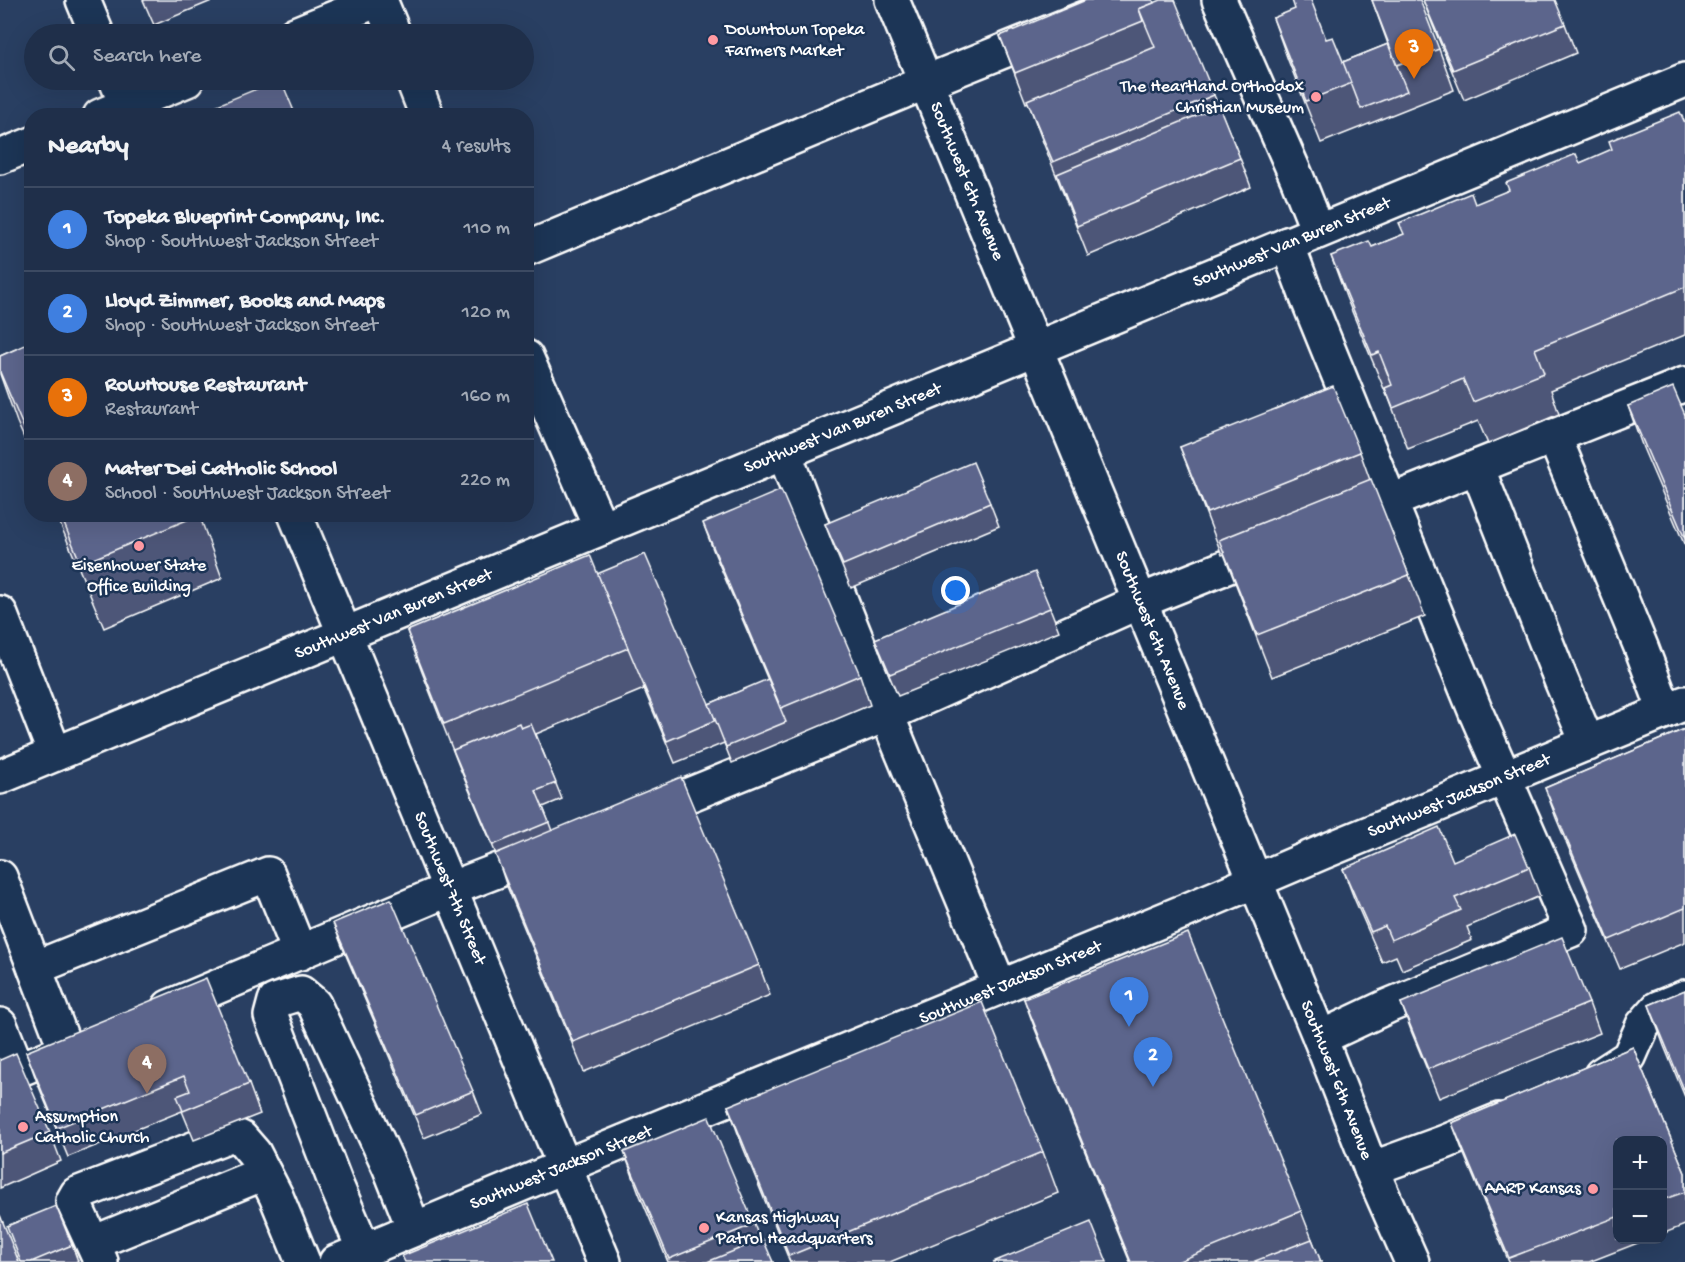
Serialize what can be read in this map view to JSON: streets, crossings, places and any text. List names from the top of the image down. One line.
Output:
{"streets":{"street":["Southwest 6th Avenue","Southwest Van Buren Street","Southwest Jackson Street","Southwest 7th Street"]},"crossings":[["Southwest 6th Avenue","Southwest Van Buren Street"],["Southwest 6th Avenue","Southwest Jackson Street"],["Southwest Van Buren Street","Southwest 7th Street"],["Southwest Jackson Street","Southwest 7th Street"]],"places":["Downtown Topeka Farmers Market","The Heartland Orthodox Christian Museum","Eisenhower State Office Building","Assumption Catholic Church","AARP Kansas","Kansas Highway Patrol Headquarters"],"page":{"search":"Search here","pins":["3","1","2","4"],"heading":["Nearby","4 results"],"list":[{"mark":"1","name":"Topeka Blueprint Company, Inc.","note":"Shop · Southwest Jackson Street","value":"110 m"},{"mark":"2","name":"Lloyd Zimmer, Books and Maps","note":"Shop · Southwest Jackson Street","value":"120 m"},{"mark":"3","name":"RowHouse Restaurant","note":"Restaurant","value":"160 m"},{"mark":"4","name":"Mater Dei Catholic School","note":"School · Southwest Jackson Street","value":"220 m"}],"map_buttons":["+","−"]}}
